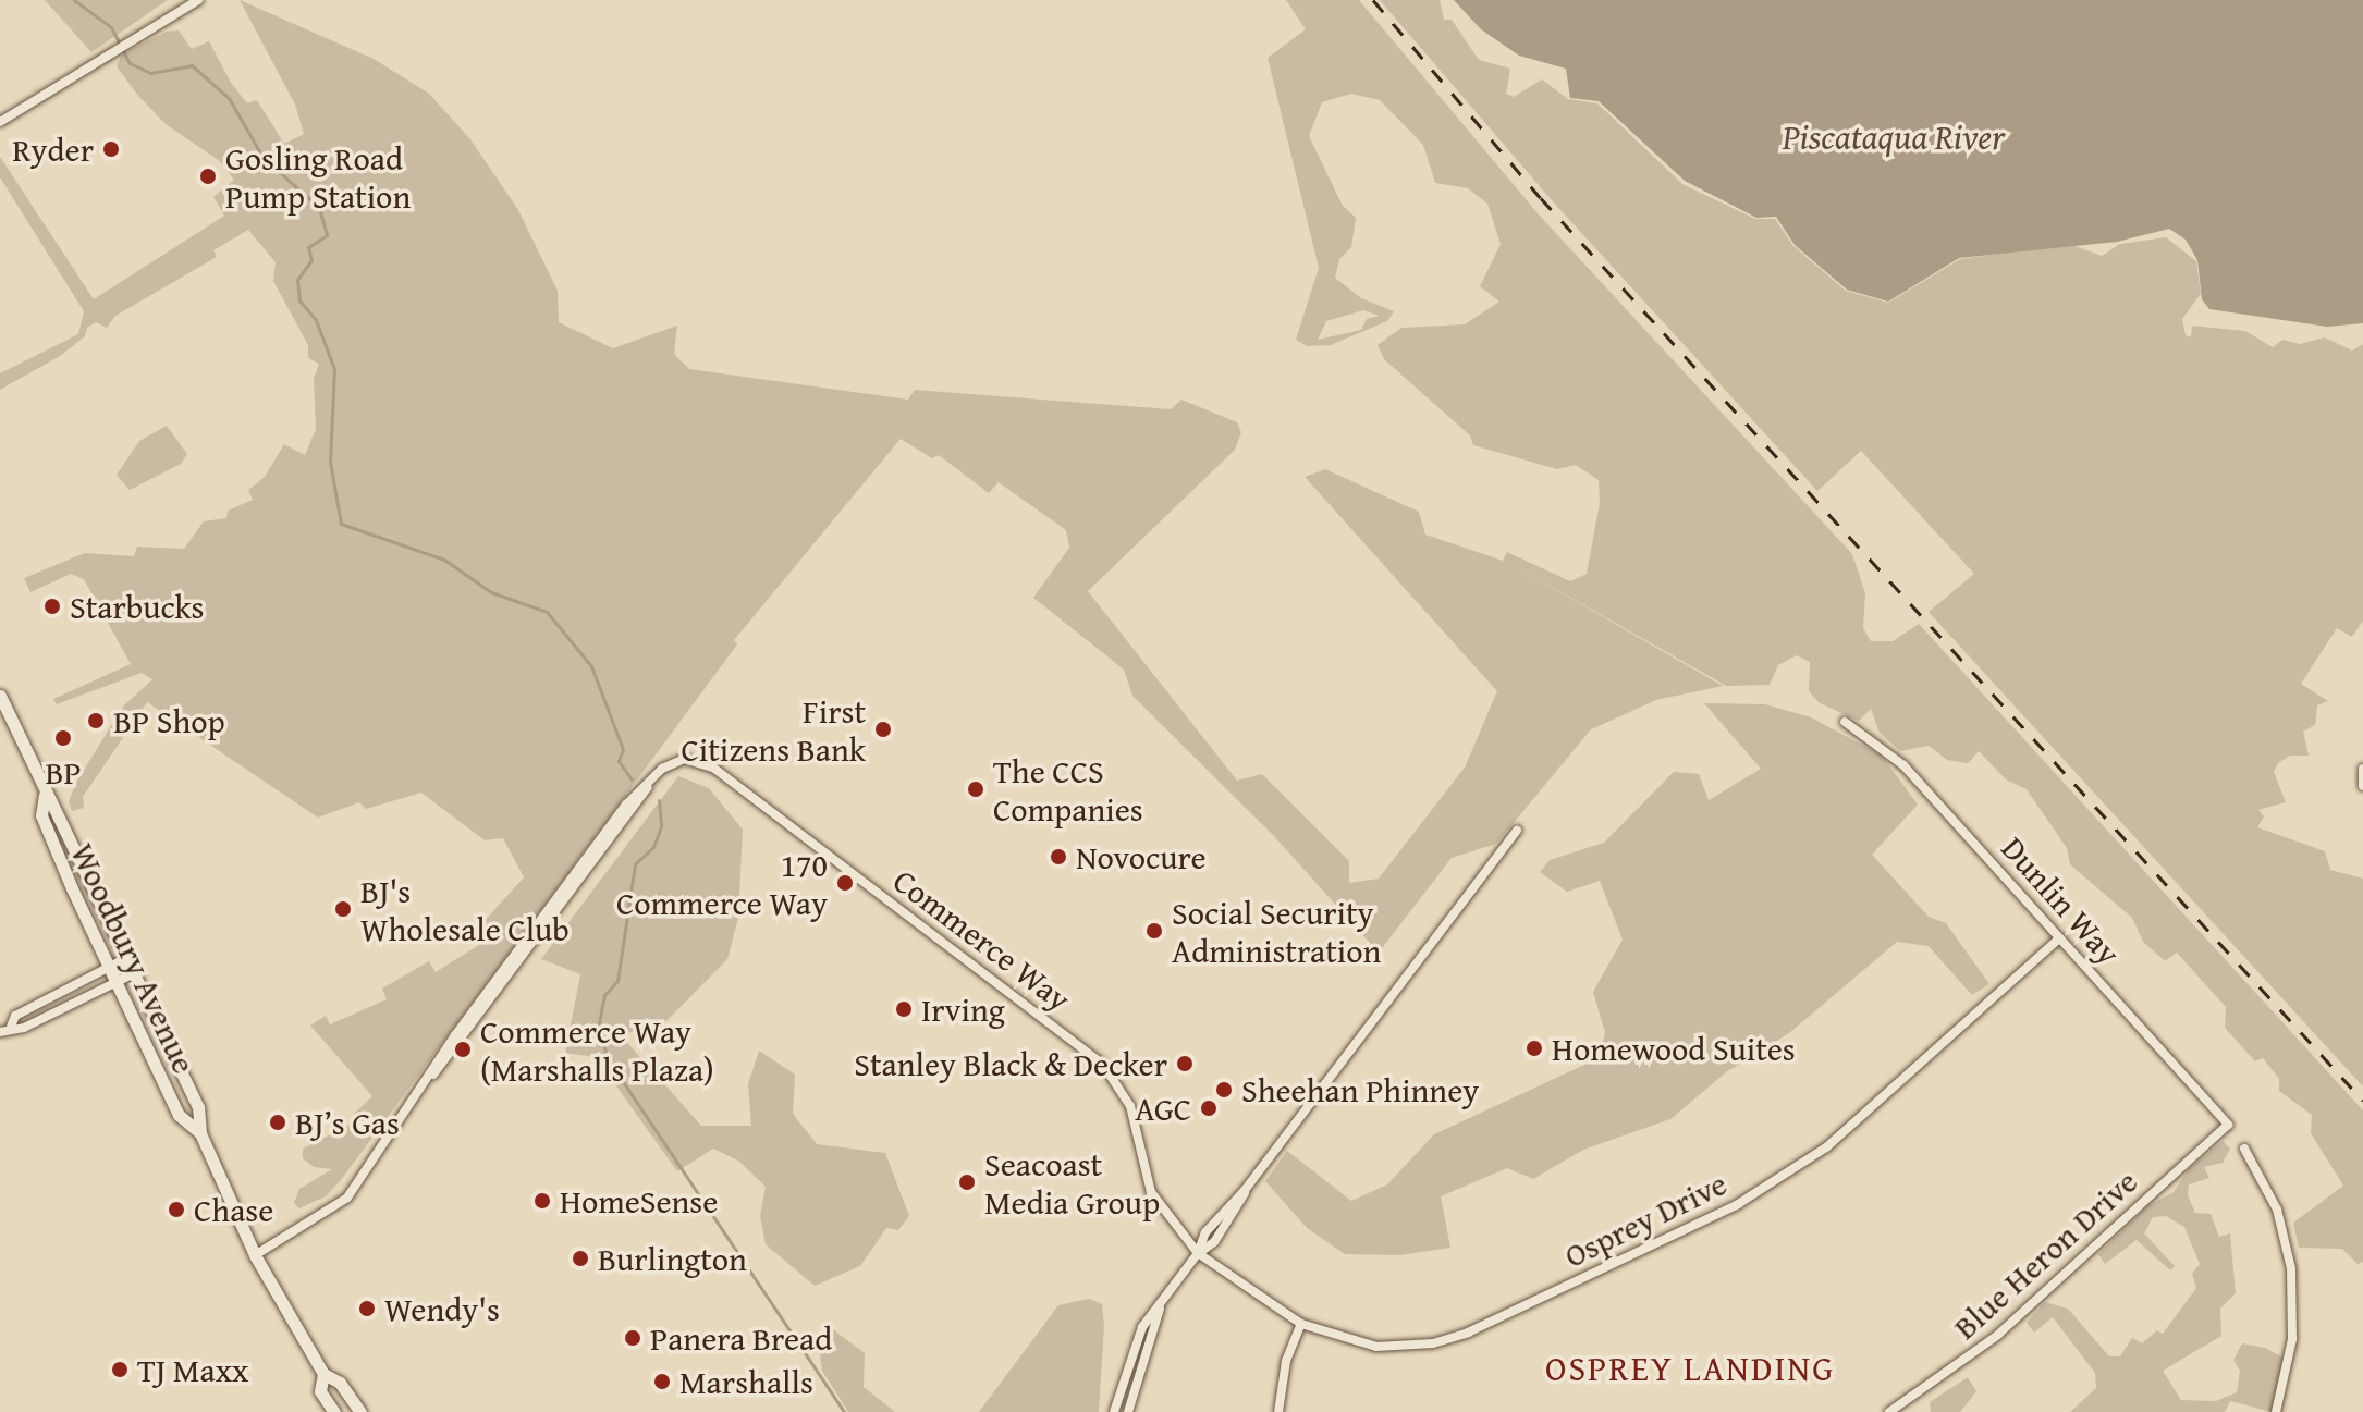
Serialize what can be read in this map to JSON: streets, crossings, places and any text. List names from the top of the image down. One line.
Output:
{"streets":{"main road":["Woodbury Avenue"],"street":["Dunlin Way","Commerce Way","Osprey Drive","Blue Heron Drive"]},"crossings":[["Dunlin Way","Osprey Drive"],["Dunlin Way","Blue Heron Drive"],["Commerce Way","Woodbury Avenue"],["Commerce Way","Osprey Drive"]],"districts":["OSPREY LANDING"],"water":["Piscataqua River"],"places":["Ryder","Gosling Road Pump Station","Starbucks","BP Shop","First Citizens Bank","BP","The CCS Companies","Novocure","170 Commerce Way","BJ's Wholesale Club","Social Security Administration","Irving","Homewood Suites","Commerce Way (Marshalls Plaza)","Stanley Black & Decker","Sheehan Phinney","AGC","BJ’s Gas","Seacoast Media Group","HomeSense","Chase","Burlington","Wendy's","Panera Bread","TJ Maxx","Marshalls"]}
